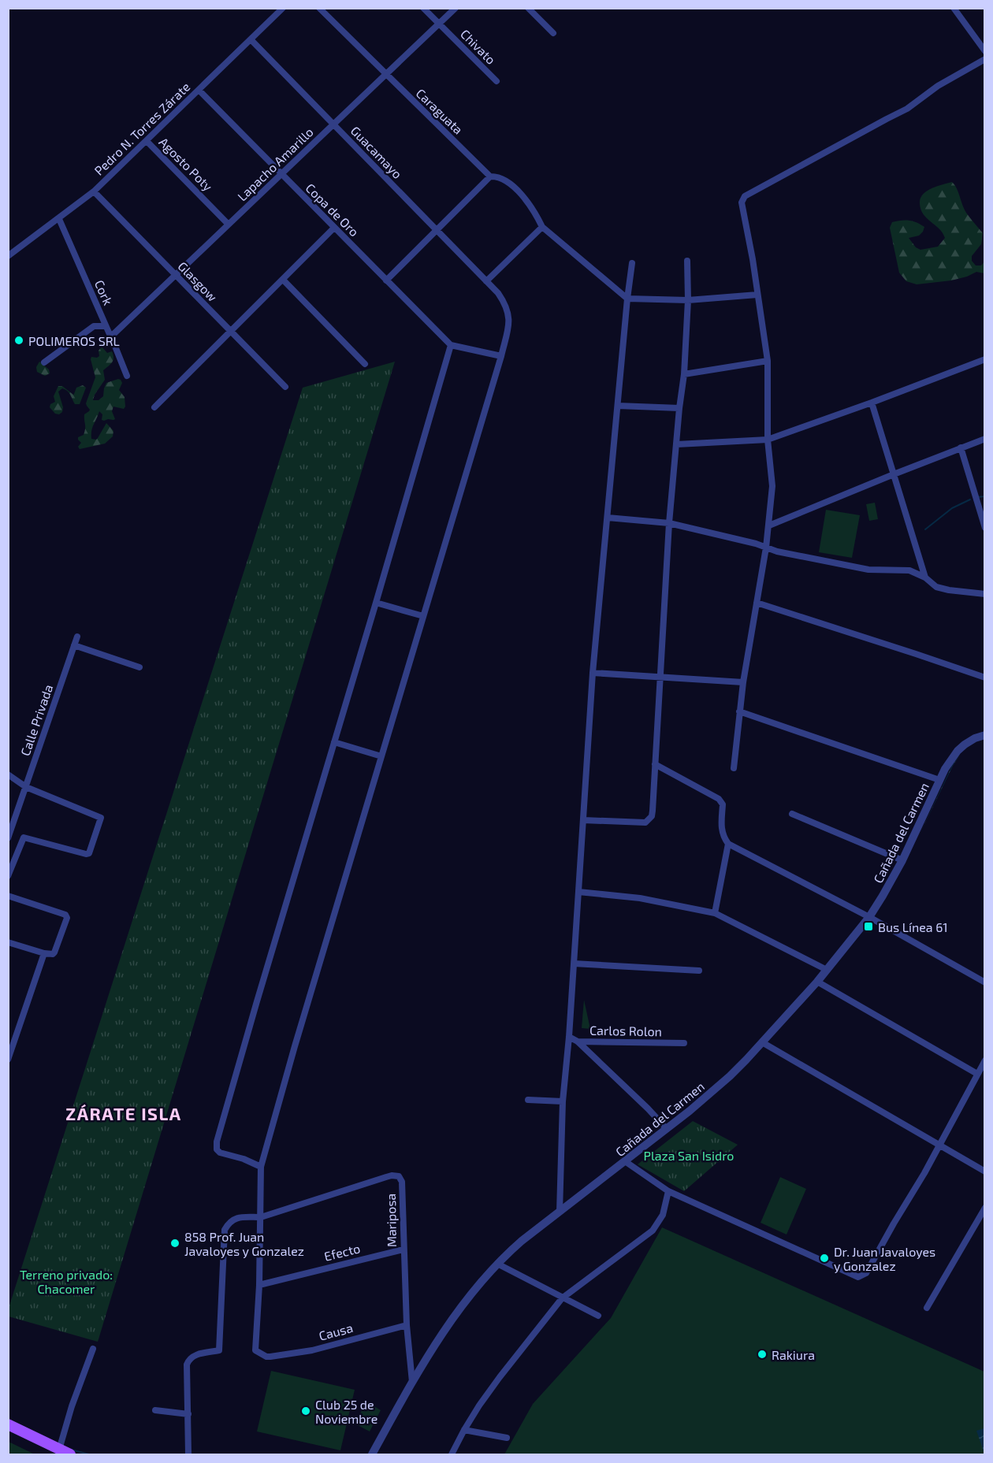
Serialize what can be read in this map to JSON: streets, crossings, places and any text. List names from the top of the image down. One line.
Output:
{"streets":{"street":["Chivato","Caraguata","Pedro N. Torres Zárate","Guacamayo","Agosto Poty","Lapacho Amarillo","Copa de Oro","Glasgow","Cork","Calle Privada","Cañada del Carmen","Carlos Rolon","Mariposa","Efecto","Causa"]},"crossings":[["Chivato","Lapacho Amarillo"],["Caraguata","Lapacho Amarillo"],["Pedro N. Torres Zárate","Guacamayo"],["Pedro N. Torres Zárate","Agosto Poty"],["Pedro N. Torres Zárate","Copa de Oro"],["Pedro N. Torres Zárate","Glasgow"],["Pedro N. Torres Zárate","Cork"],["Guacamayo","Lapacho Amarillo"],["Guacamayo","Mariposa"],["Guacamayo","Efecto"],["Guacamayo","Causa"],["Agosto Poty","Lapacho Amarillo"],["Lapacho Amarillo","Copa de Oro"],["Lapacho Amarillo","Glasgow"],["Lapacho Amarillo","Cork"],["Cañada del Carmen","Mariposa"],["Mariposa","Efecto"],["Mariposa","Causa"]],"districts":["ZÁRATE ISLA"],"parks":["Plaza San Isidro","Terreno privado: Chacomer"],"places":{"other":["POLIMEROS SRL","858 Prof. Juan Javaloyes y Gonzalez","Dr. Juan Javaloyes y Gonzalez","Rakiura","Club 25 de Noviembre"],"transit":["Bus Línea 61"]}}
